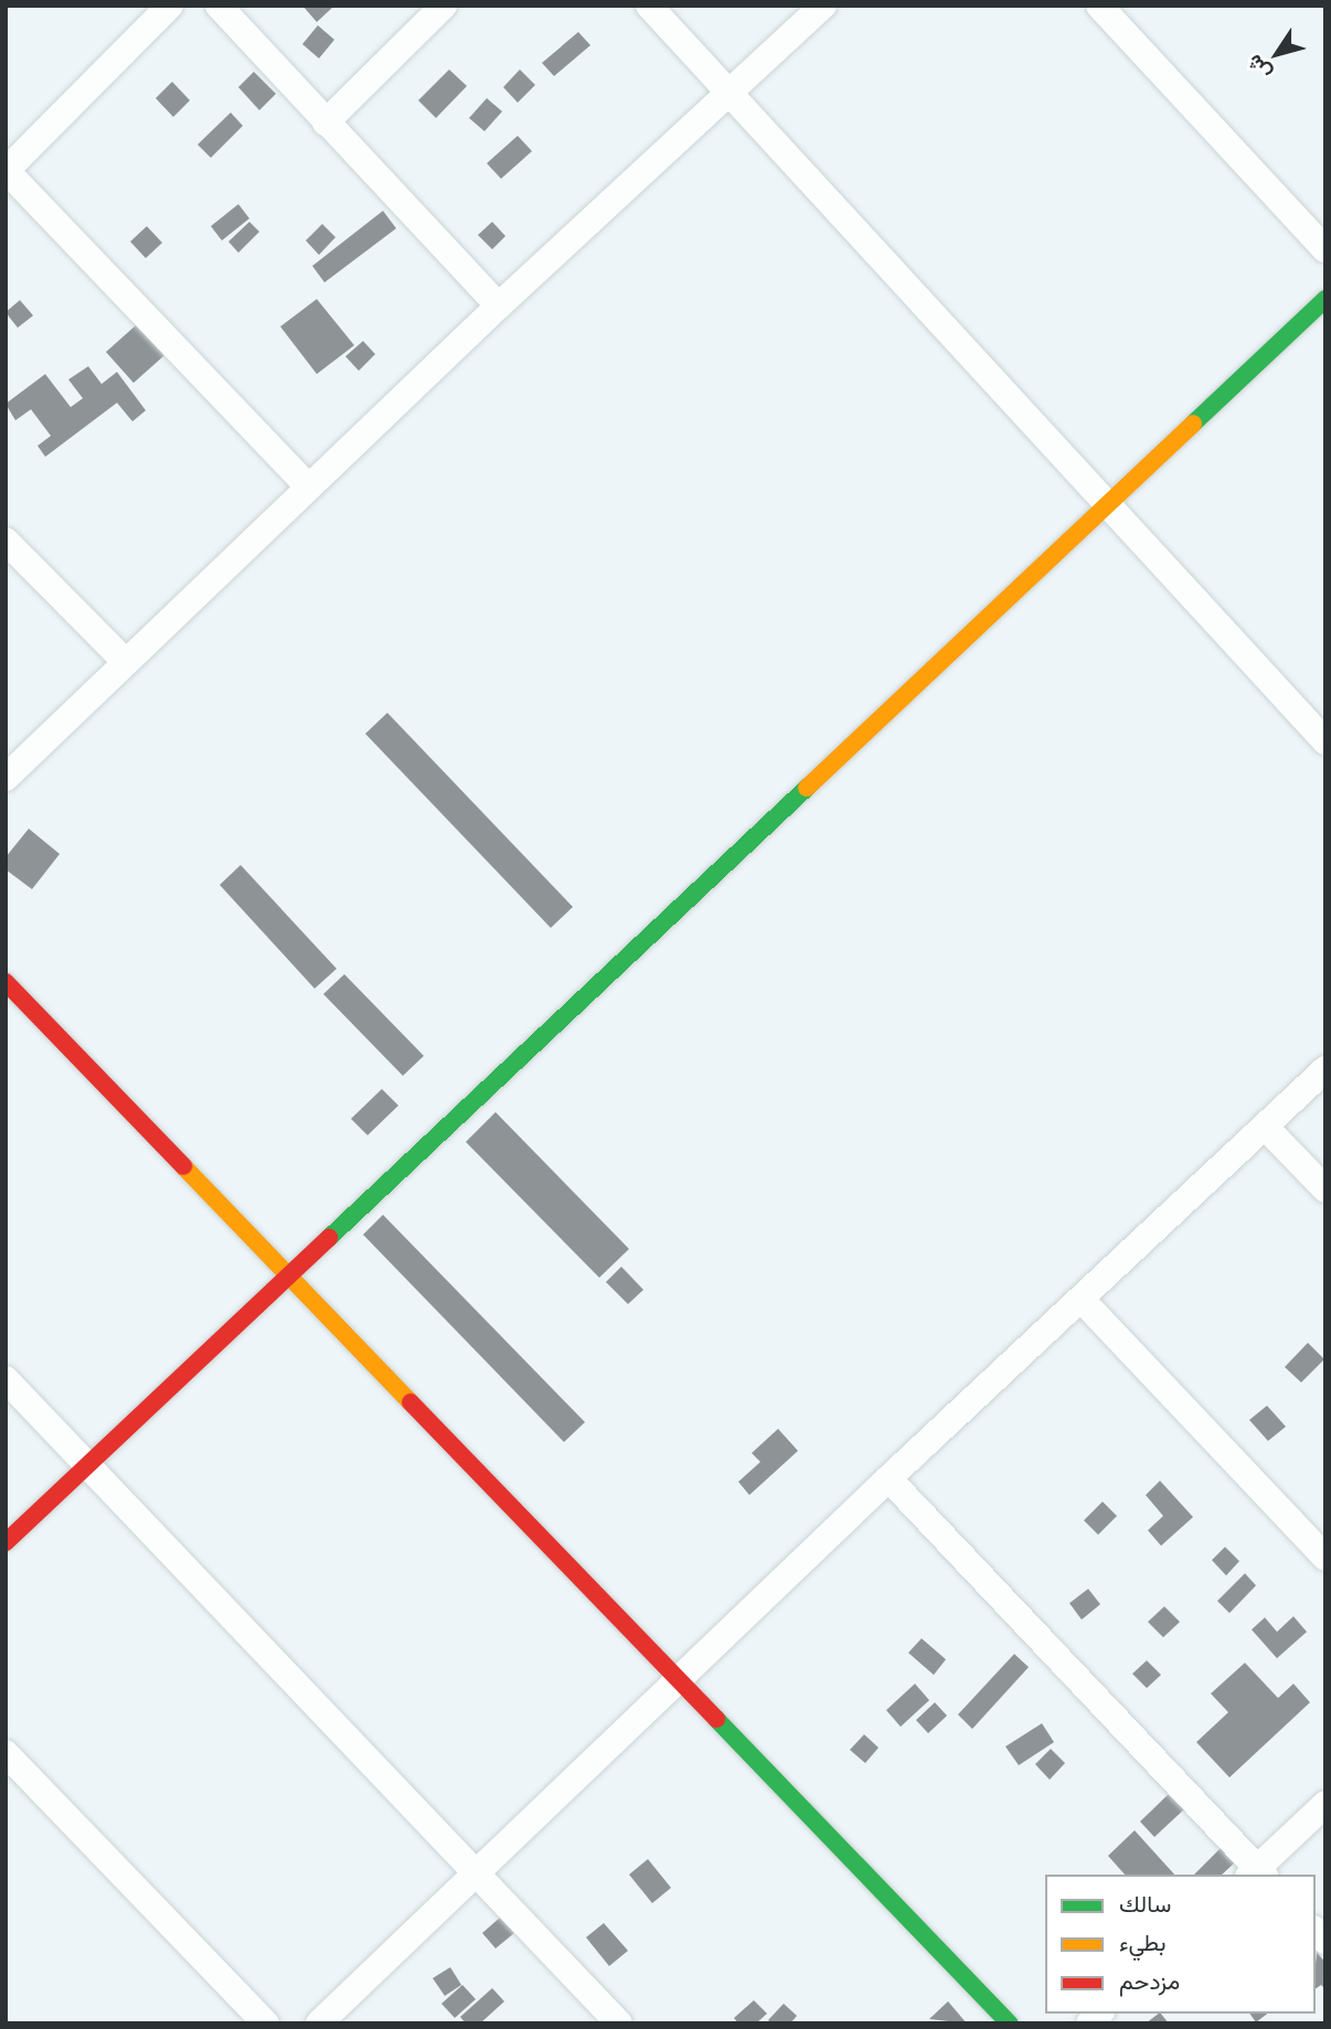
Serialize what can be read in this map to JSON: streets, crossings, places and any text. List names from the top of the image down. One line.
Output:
{"legend":["سالك","بطيء","مزدحم"],"north":"bottom left"}
